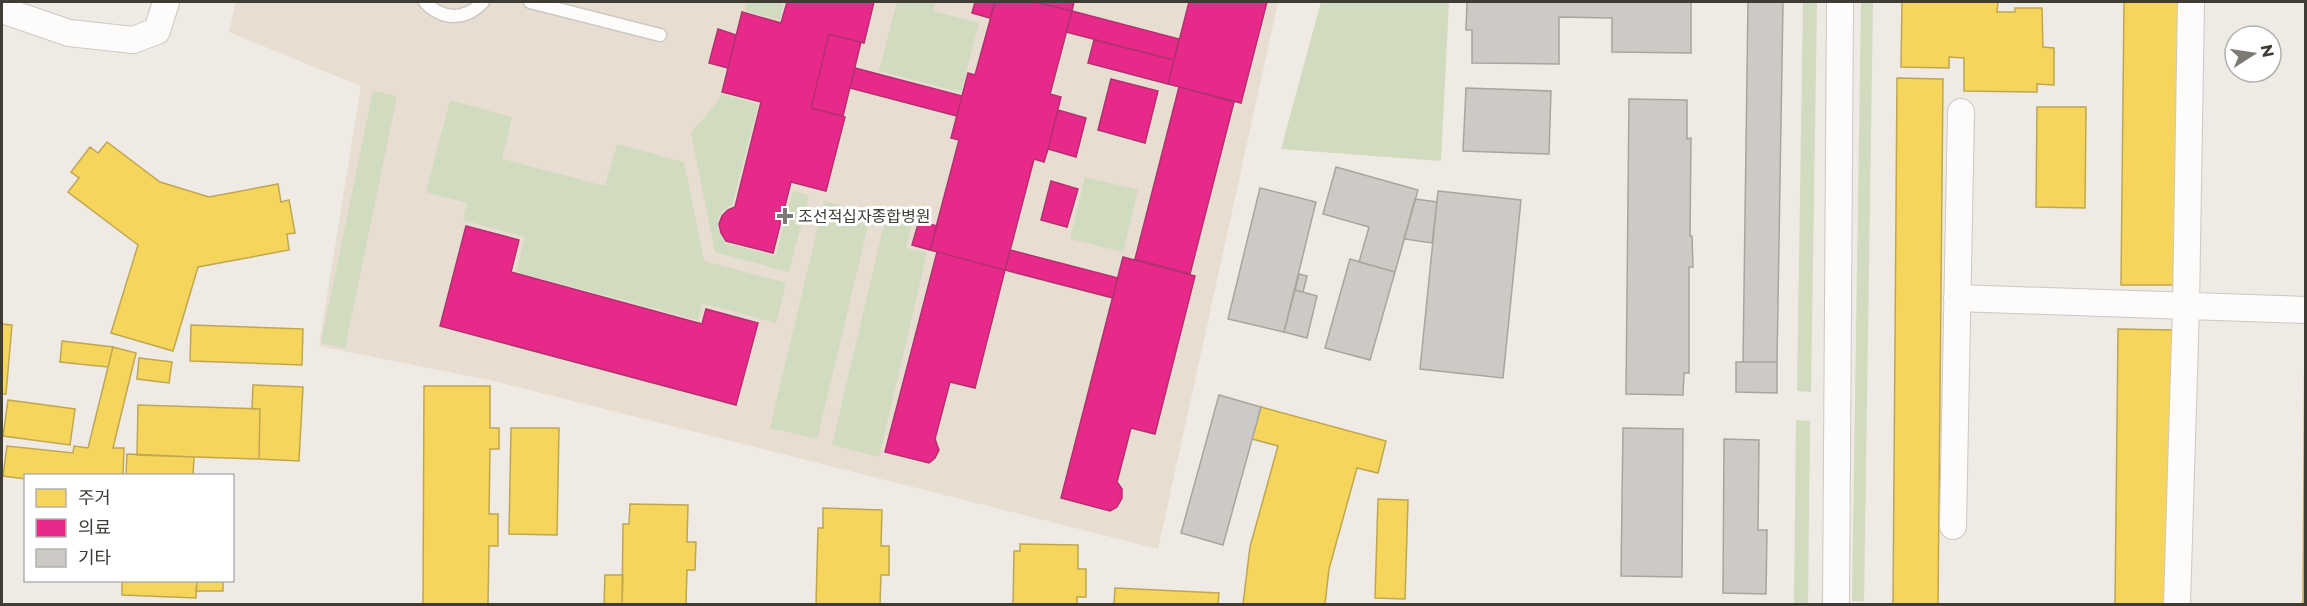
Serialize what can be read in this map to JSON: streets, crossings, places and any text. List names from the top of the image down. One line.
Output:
{"places":{"health":["조선적십자종합병원"]},"legend":["주거","의료","기타"],"north":"right"}
